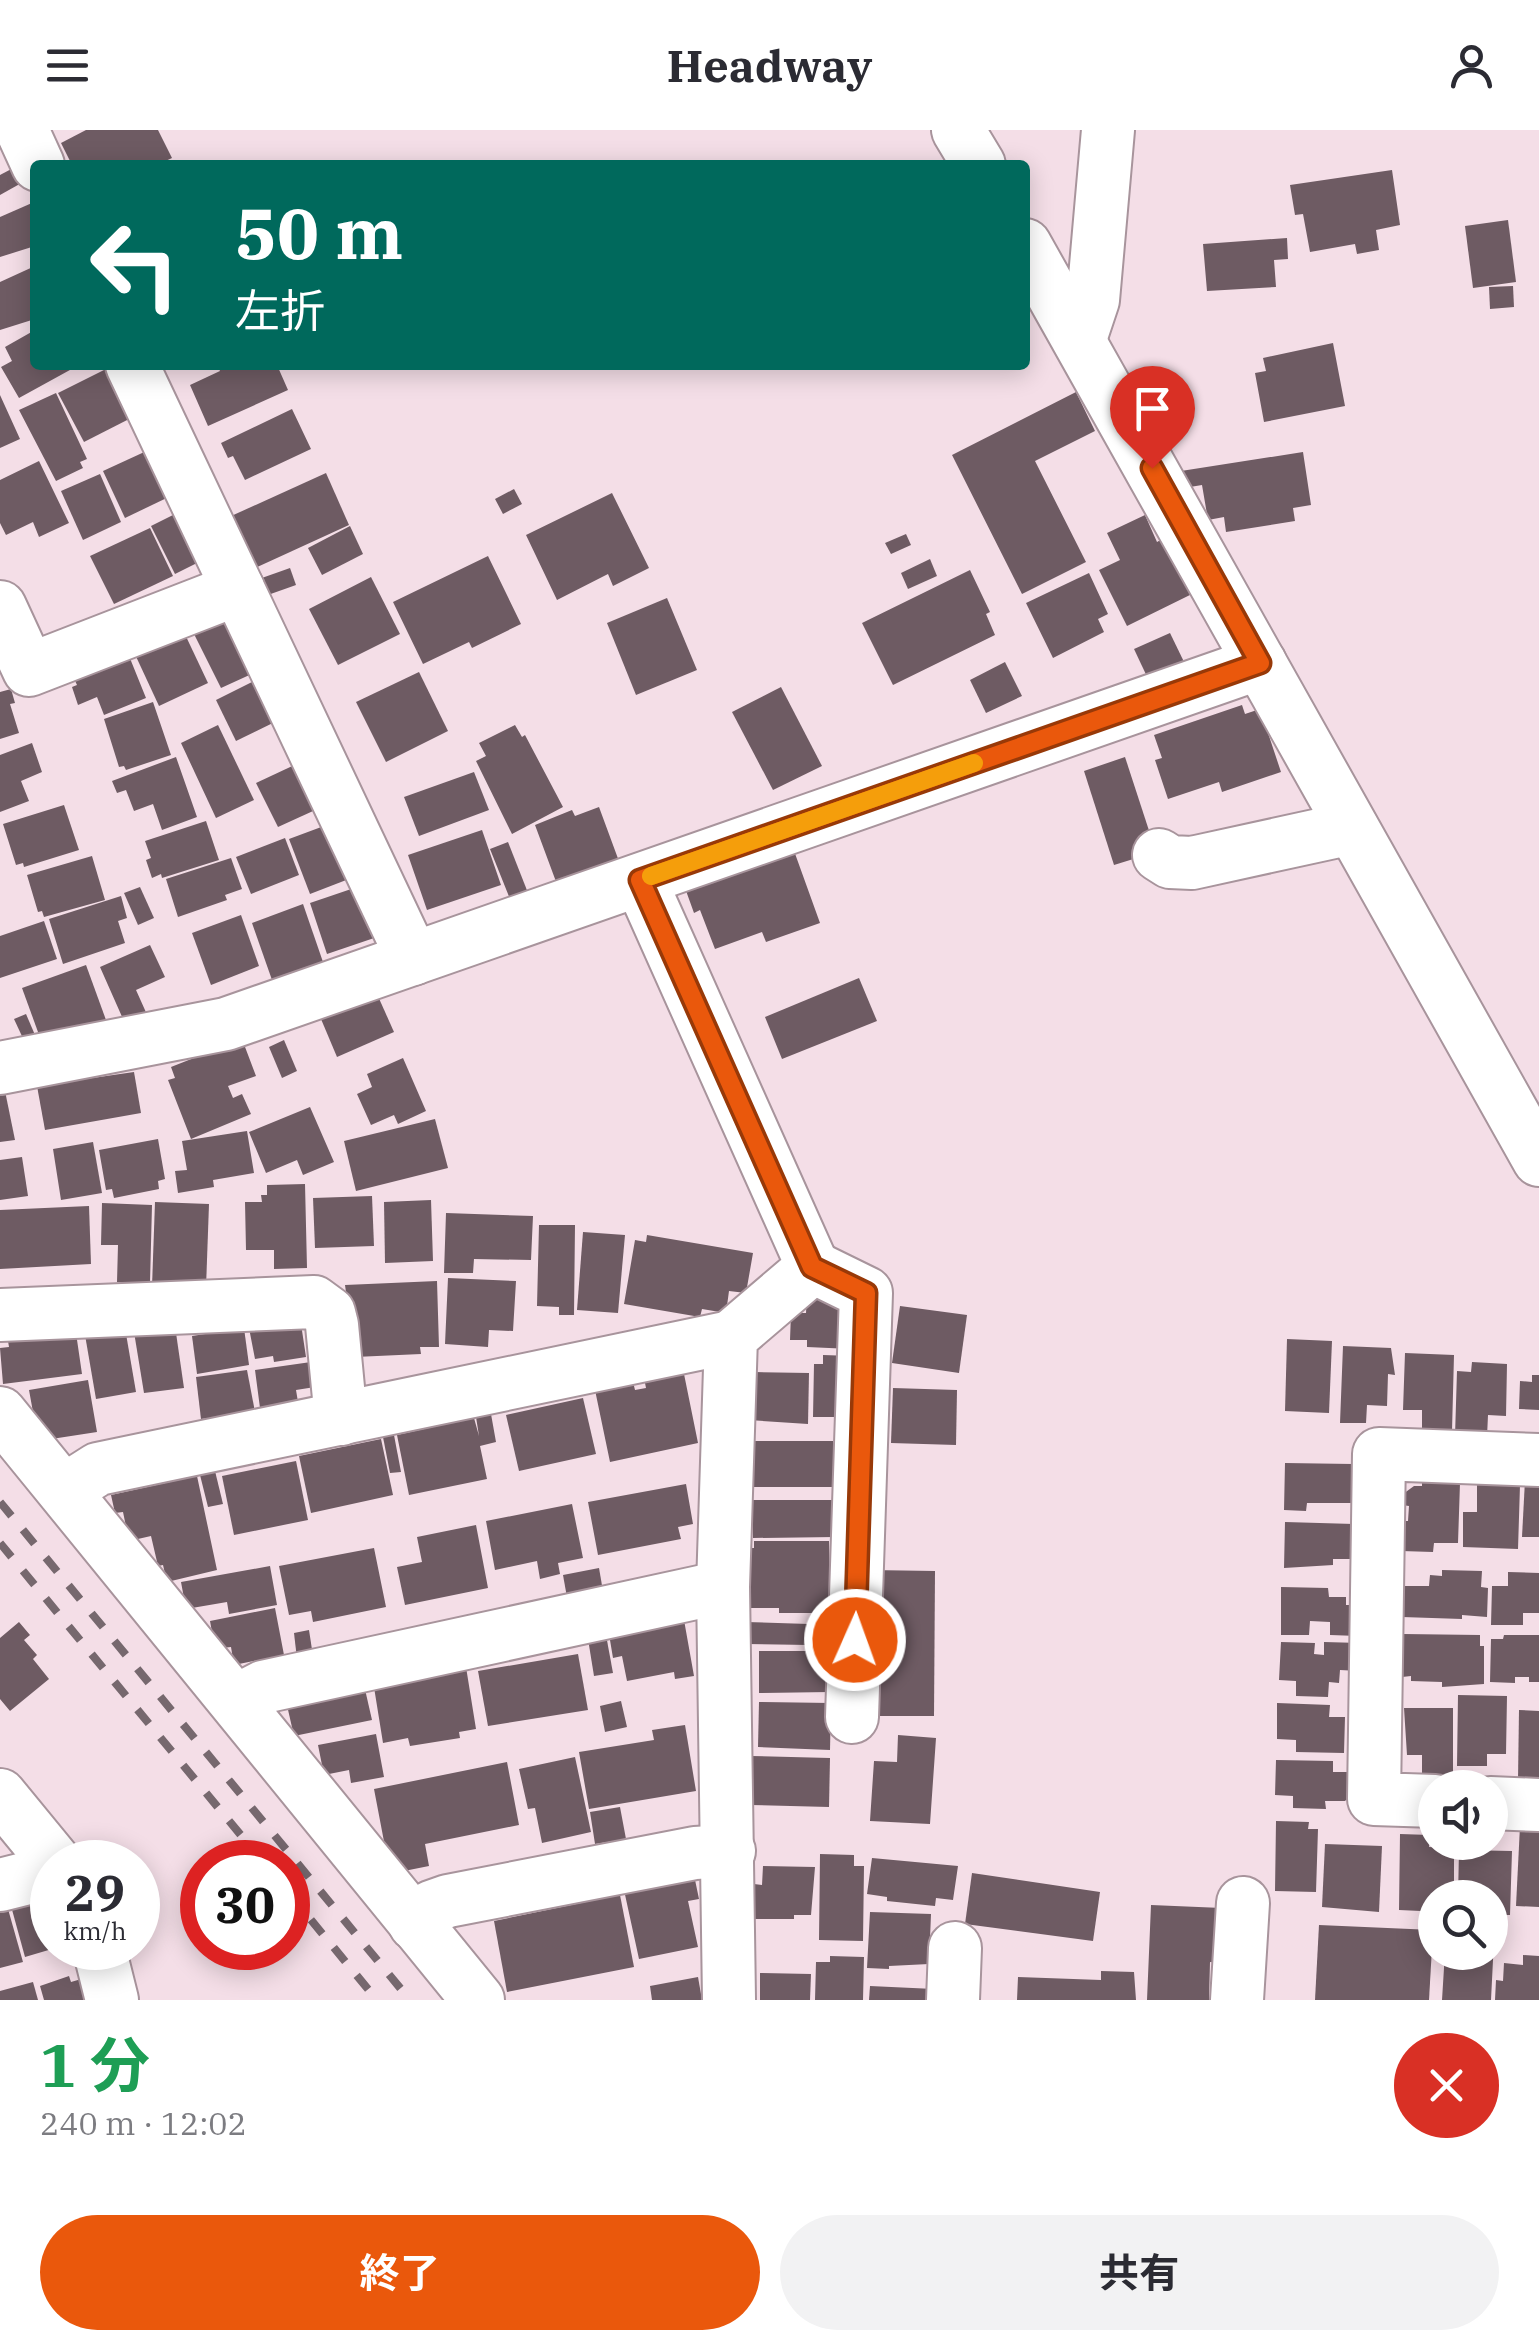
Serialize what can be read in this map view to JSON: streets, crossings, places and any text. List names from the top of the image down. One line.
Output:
{"page":{"header":"Headway","turn":["50 m","左折"],"speed":"29 km/h","limit":"30","heading":["1 分","240 m · 12:02"],"buttons":["終了","共有"]}}
